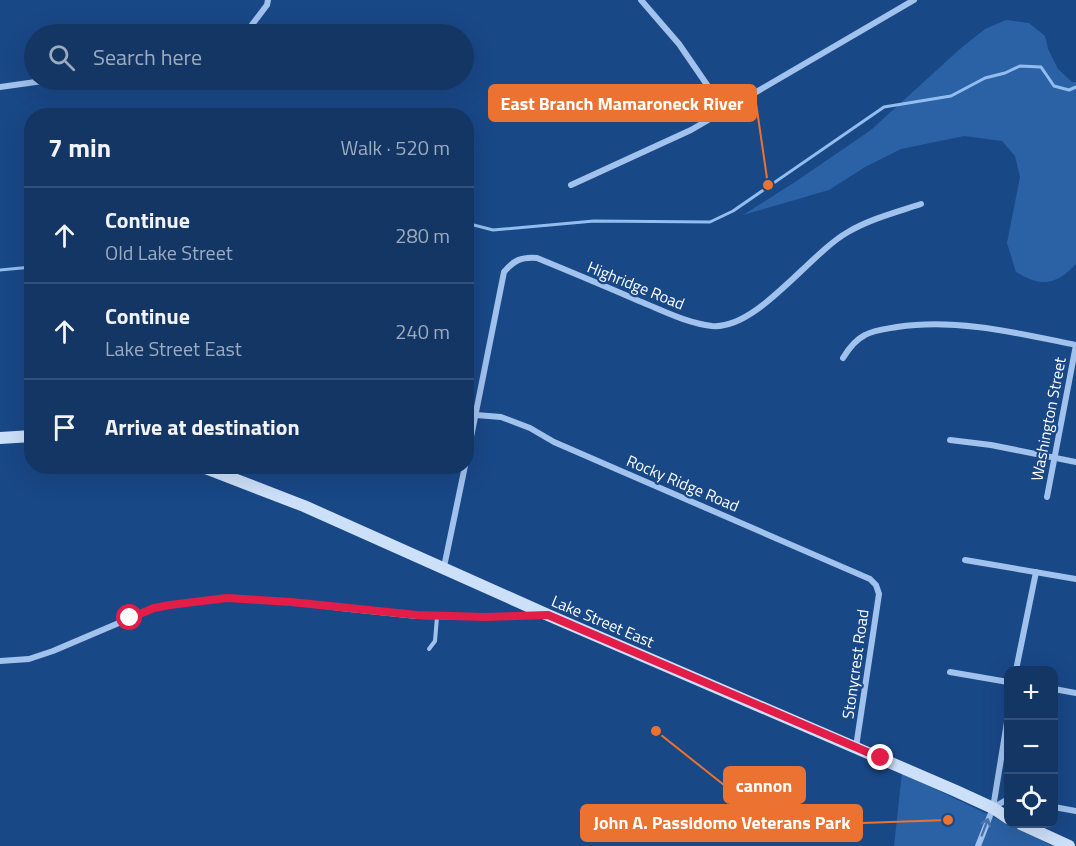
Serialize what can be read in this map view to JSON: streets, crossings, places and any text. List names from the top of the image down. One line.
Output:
{"streets":{"main road":["Lake Street East"],"street":["Highridge Road","Washington Street","Rocky Ridge Road","Stonycrest Road"]},"crossings":[["Highridge Road","Rocky Ridge Road"],["Rocky Ridge Road","Stonycrest Road"],["Lake Street East","Stonycrest Road"]],"places":["East Branch Mamaroneck River","cannon","John A. Passidomo Veterans Park"],"page":{"search":"Search here","heading":["7 min","Walk · 520 m"],"list":[["Continue","Old Lake Street","280 m"],["Continue","Lake Street East","240 m"],"Arrive at destination"],"map_buttons":["+","−"]}}
